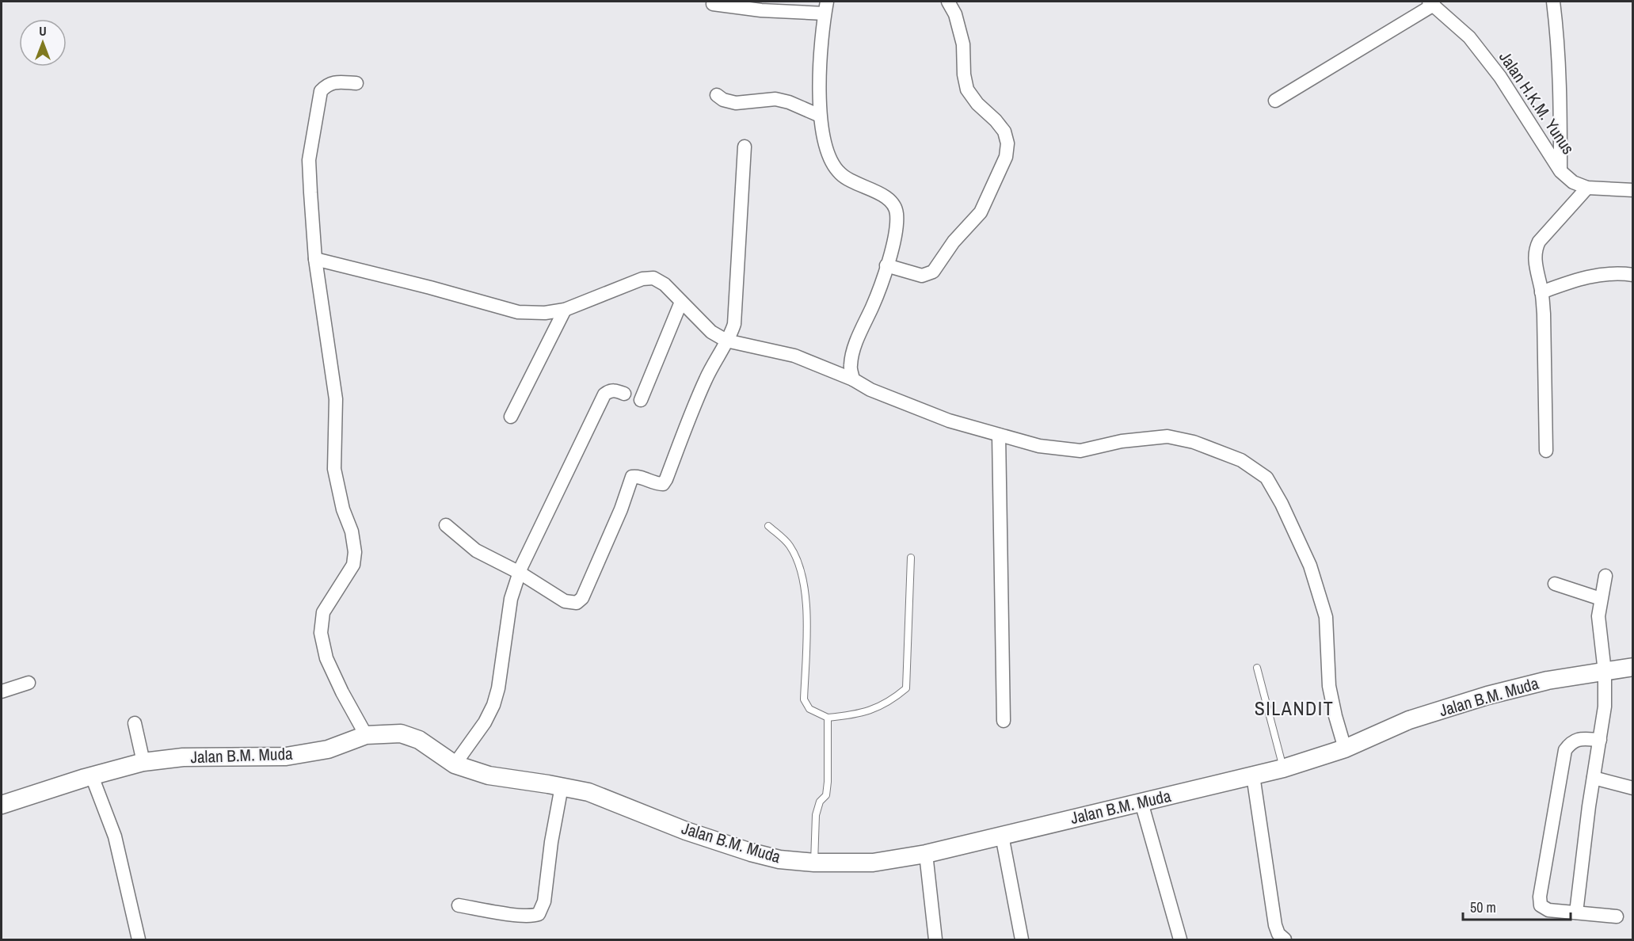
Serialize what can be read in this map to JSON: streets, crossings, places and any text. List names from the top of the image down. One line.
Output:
{"streets":{"street":["Jalan H.K.M. Yunus","Jalan B.M. Muda"]},"districts":["SILANDIT"],"scale_bar":"50 m","north":"top"}
